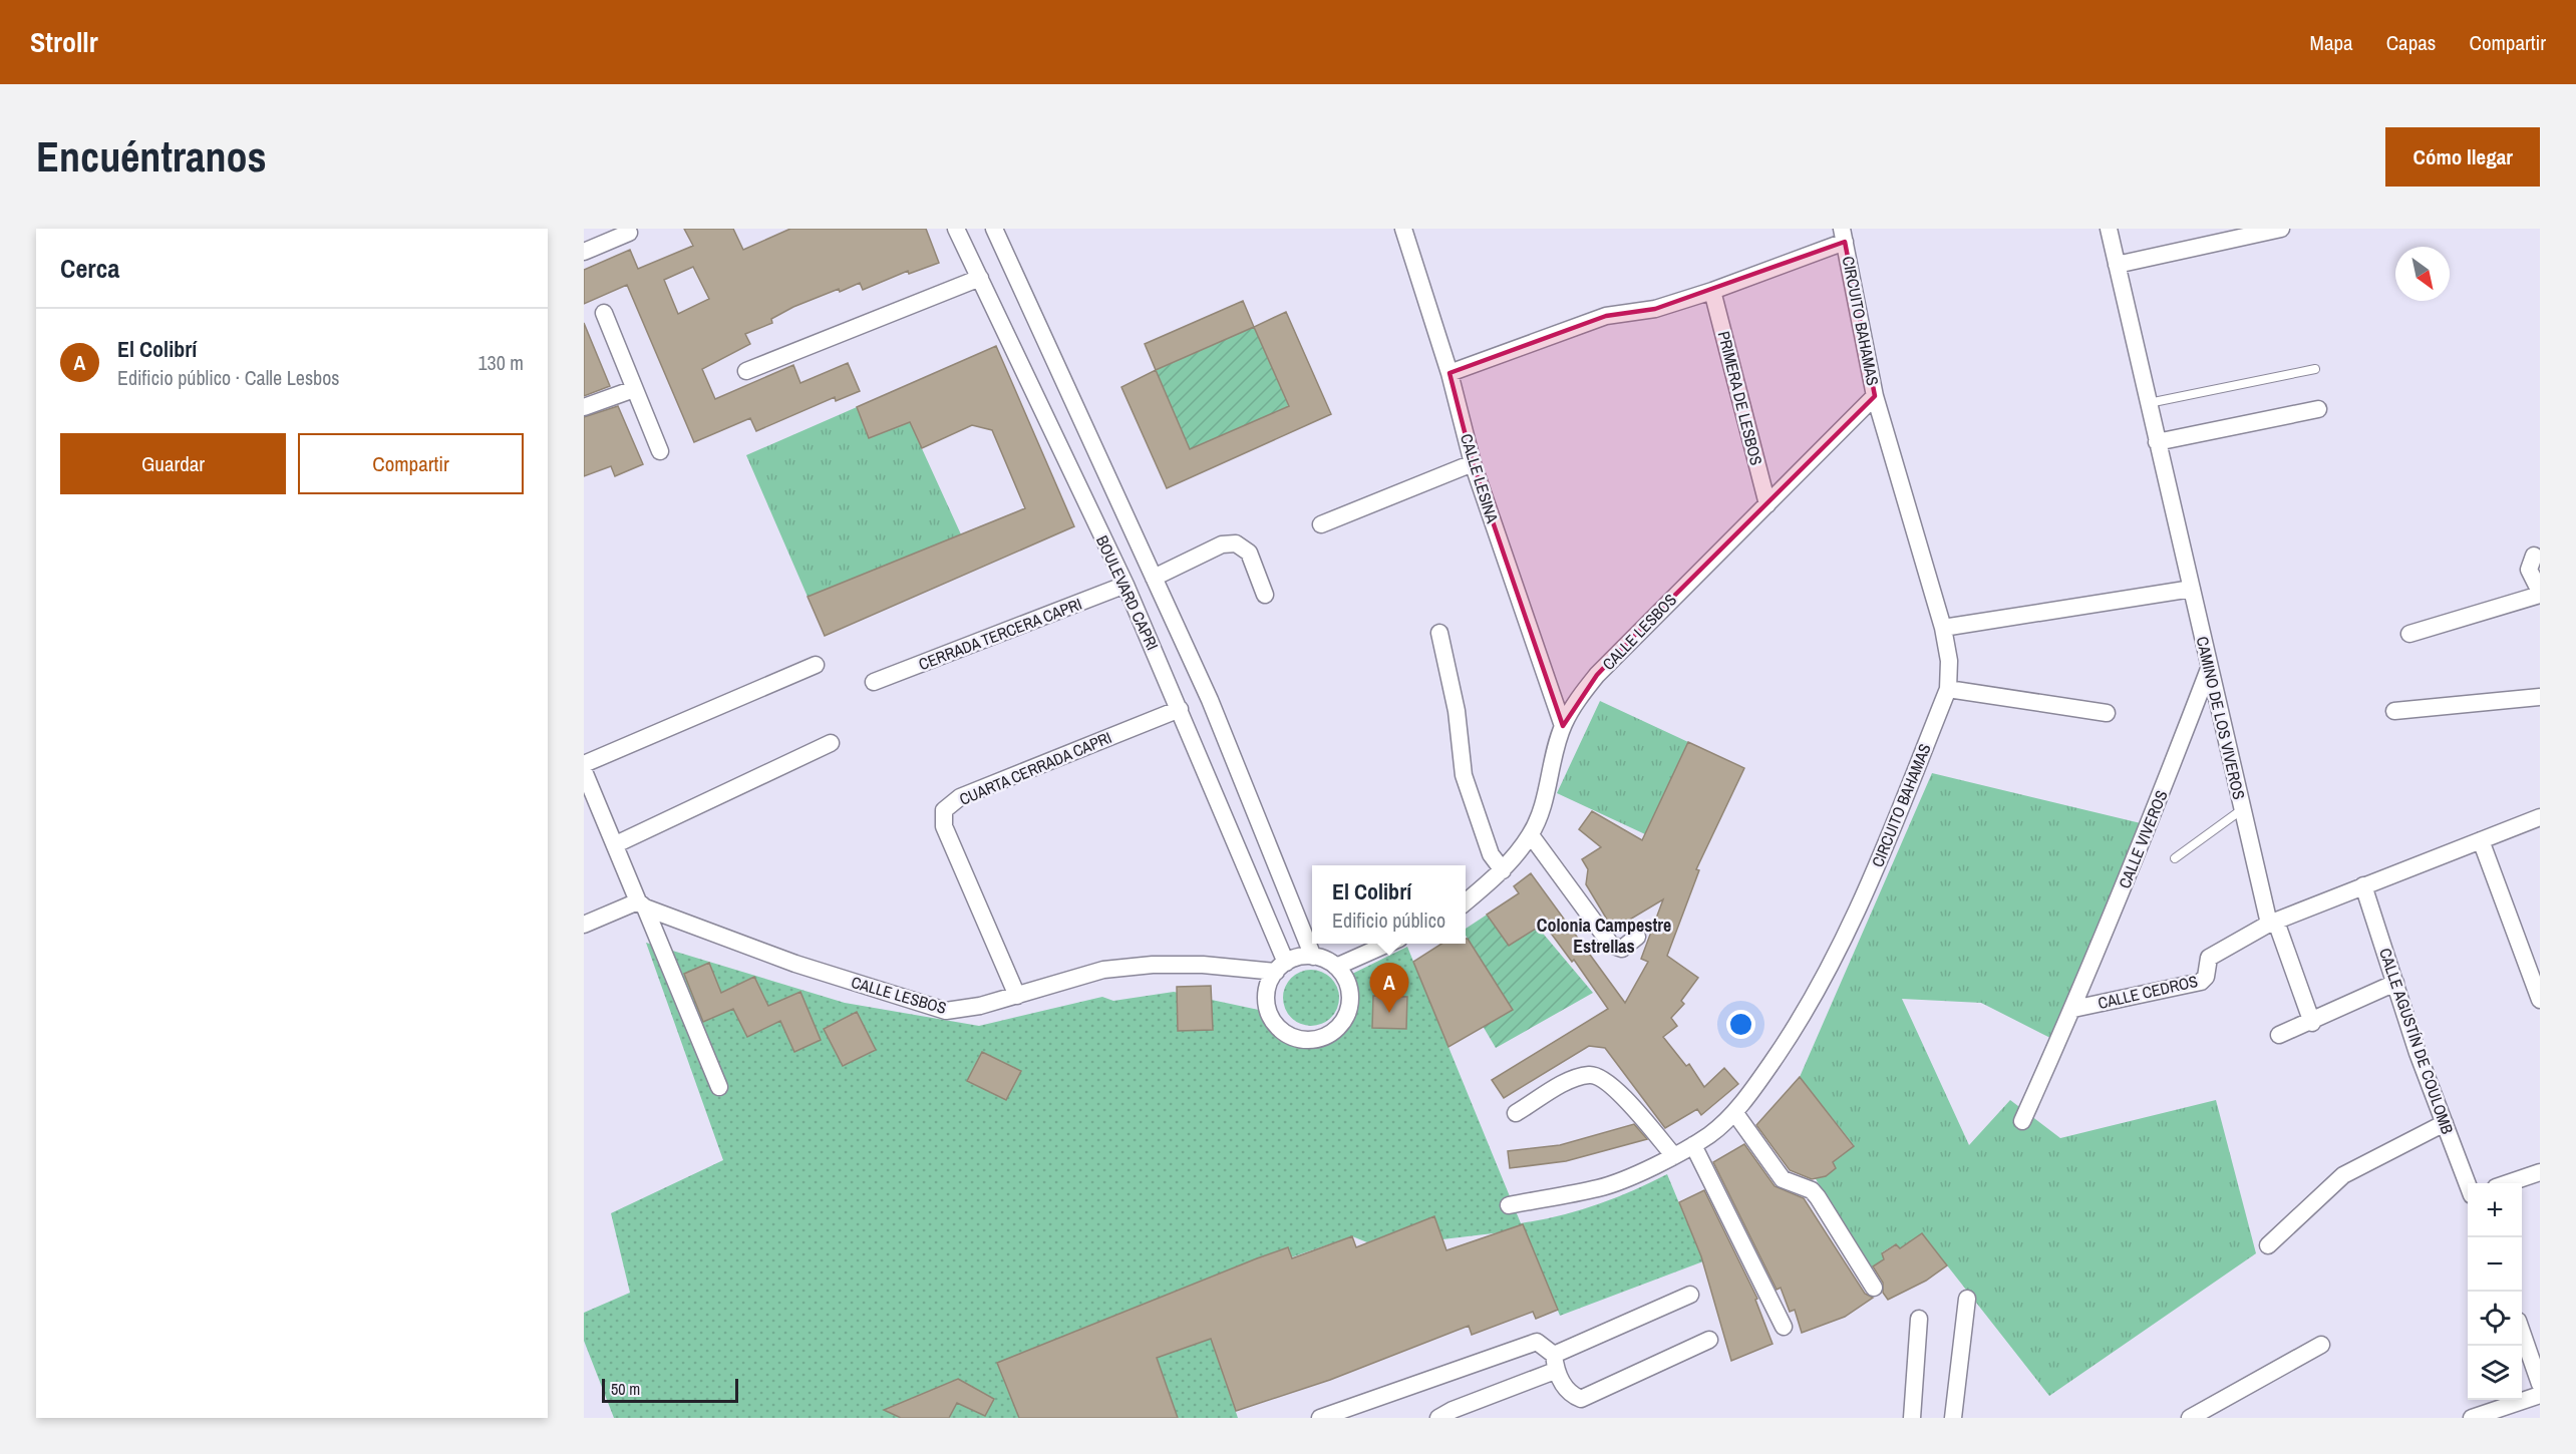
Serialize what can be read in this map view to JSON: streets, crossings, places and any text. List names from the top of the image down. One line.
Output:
{"streets":{"street":["CIRCUITO BAHAMAS","PRIMERA DE LESBOS","CALLE LESINA","BOULEVARD CAPRI","CALLE LESBOS","CERRADA TERCERA CAPRI","CAMINO DE LOS VIVEROS","CUARTA CERRADA CAPRI","CALLE VIVEROS","CALLE CEDROS","CALLE AGUSTÍN DE COULOMB"]},"crossings":[["CIRCUITO BAHAMAS","CALLE LESBOS"],["PRIMERA DE LESBOS","CALLE LESBOS"],["CALLE LESINA","CALLE LESBOS"],["BOULEVARD CAPRI","CALLE LESBOS"],["BOULEVARD CAPRI","CERRADA TERCERA CAPRI"],["BOULEVARD CAPRI","CUARTA CERRADA CAPRI"],["CALLE LESBOS","CUARTA CERRADA CAPRI"],["CAMINO DE LOS VIVEROS","CALLE VIVEROS"],["CAMINO DE LOS VIVEROS","CALLE CEDROS"],["CALLE VIVEROS","CALLE CEDROS"]],"districts":["Colonia Campestre Estrellas"],"scale_bar":"50 m","north":"bottom right","page":{"header":"Strollr","nav":["Mapa","Capas","Compartir"],"buttons":["Cómo llegar",["Guardar","Compartir"]],"title":"Encuéntranos","heading":"Cerca","list":[{"mark":"A","name":"El Colibrí","note":"Edificio público · Calle Lesbos","value":"130 m"}],"popup":["El Colibrí","Edificio público"],"pins":"A","map_buttons":["+","−"],"scale":"50 m"}}
